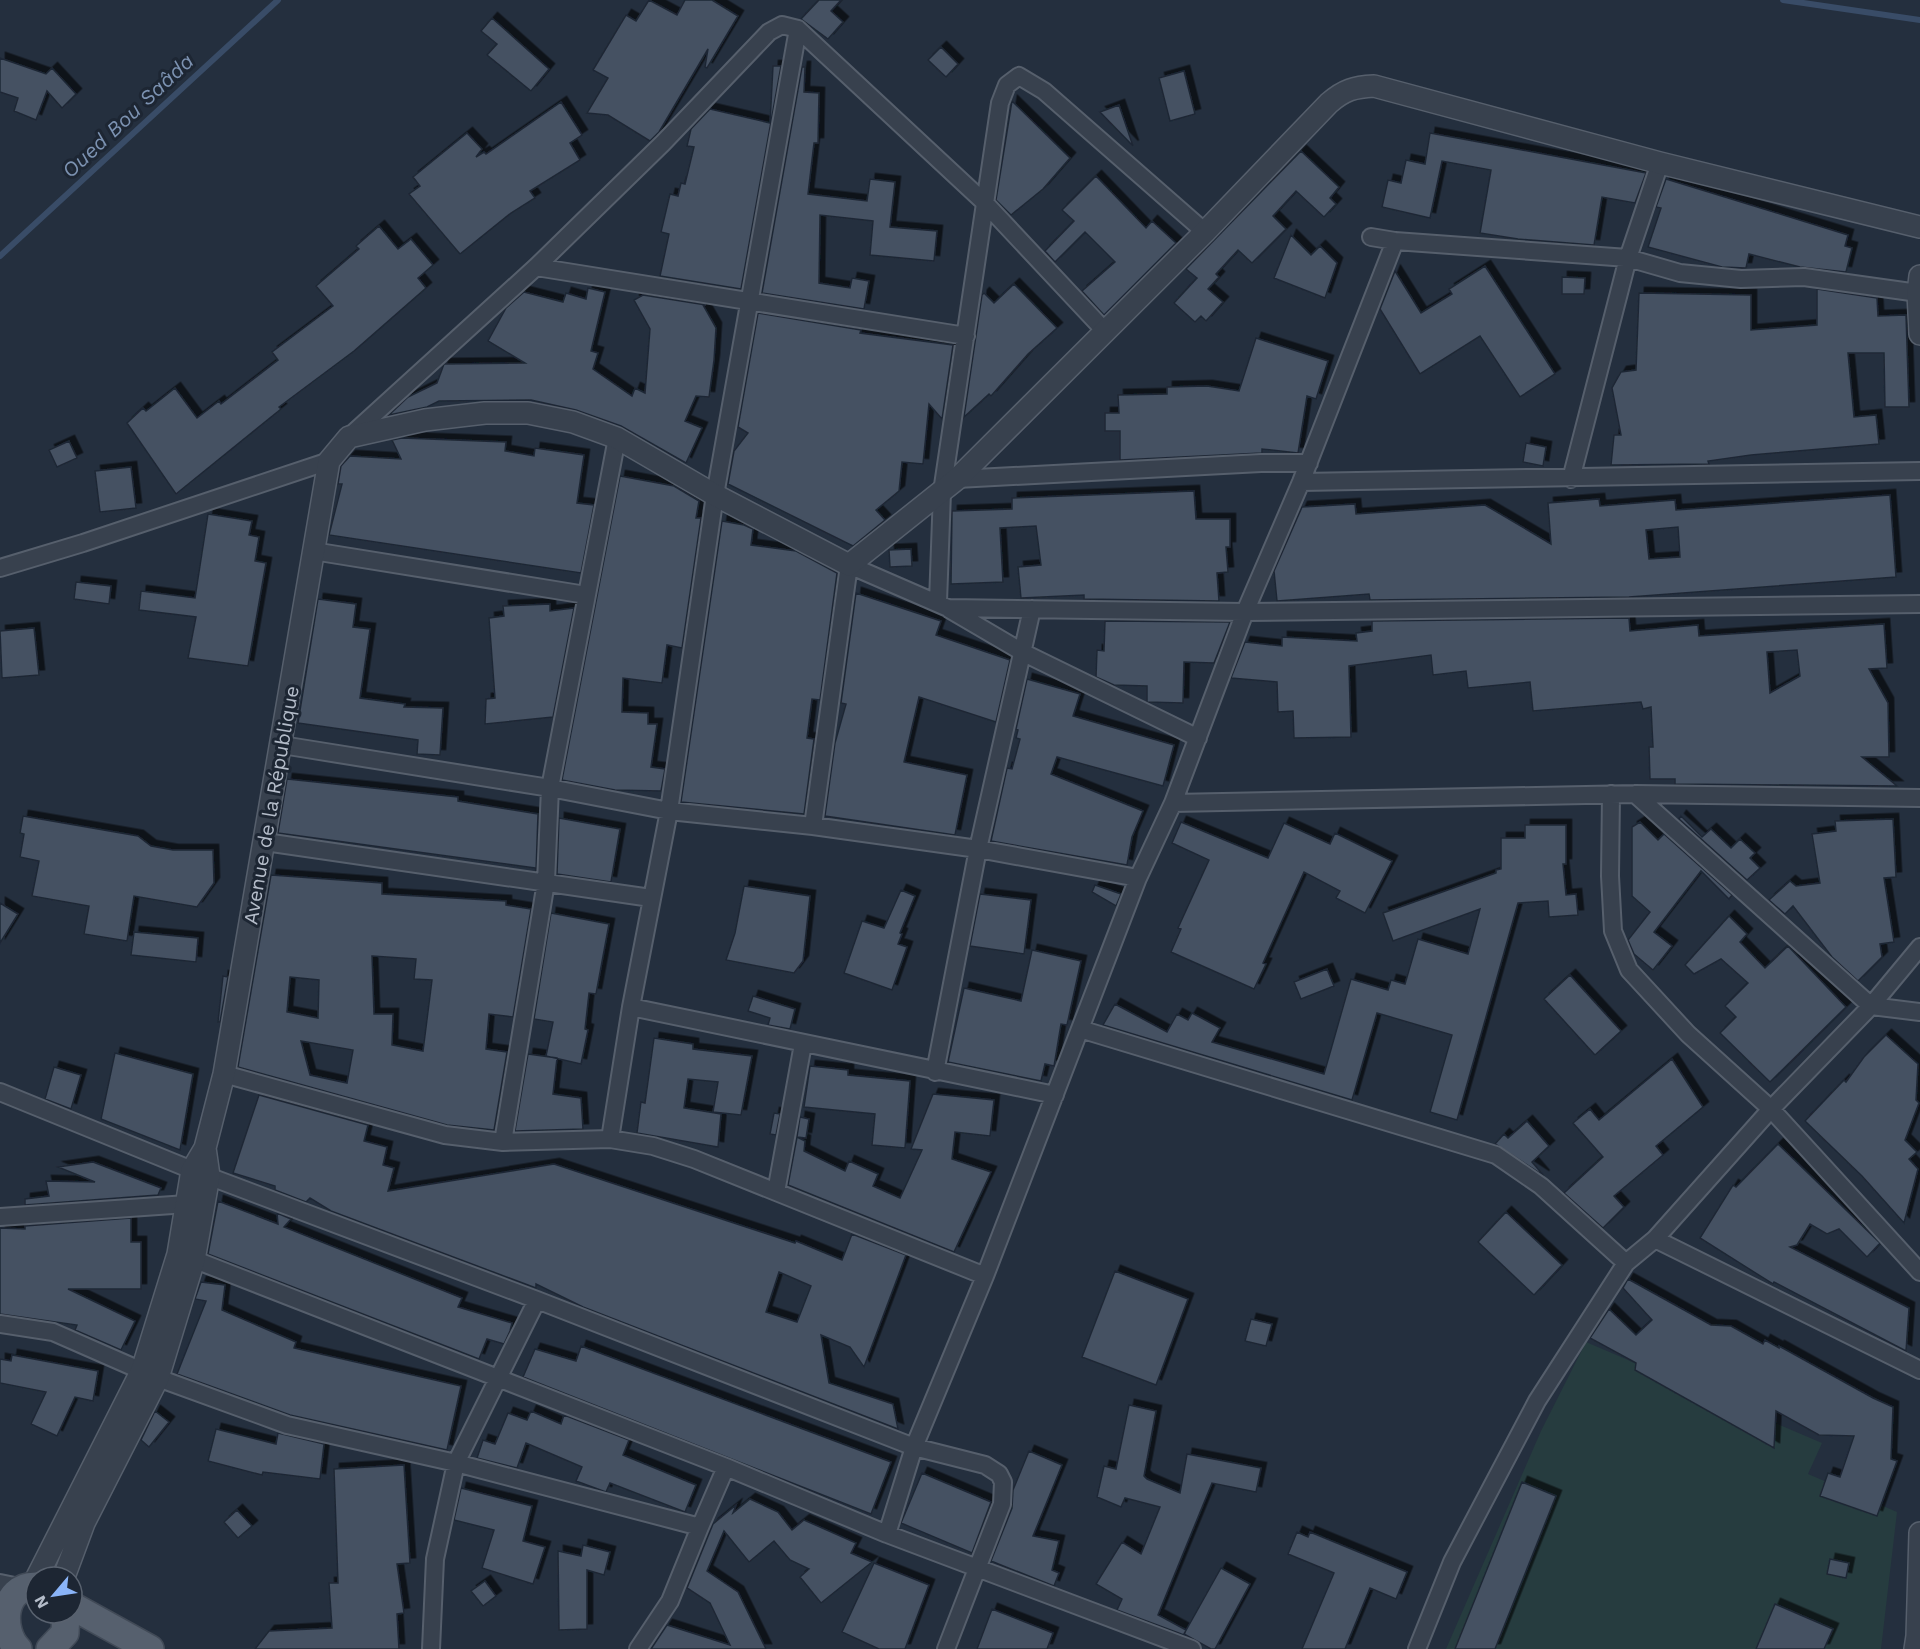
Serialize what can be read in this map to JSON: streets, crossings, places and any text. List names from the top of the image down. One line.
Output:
{"streets":{"street":["Avenue de la République"]},"water":["Oued Bou Saâda"],"north":"bottom left"}
